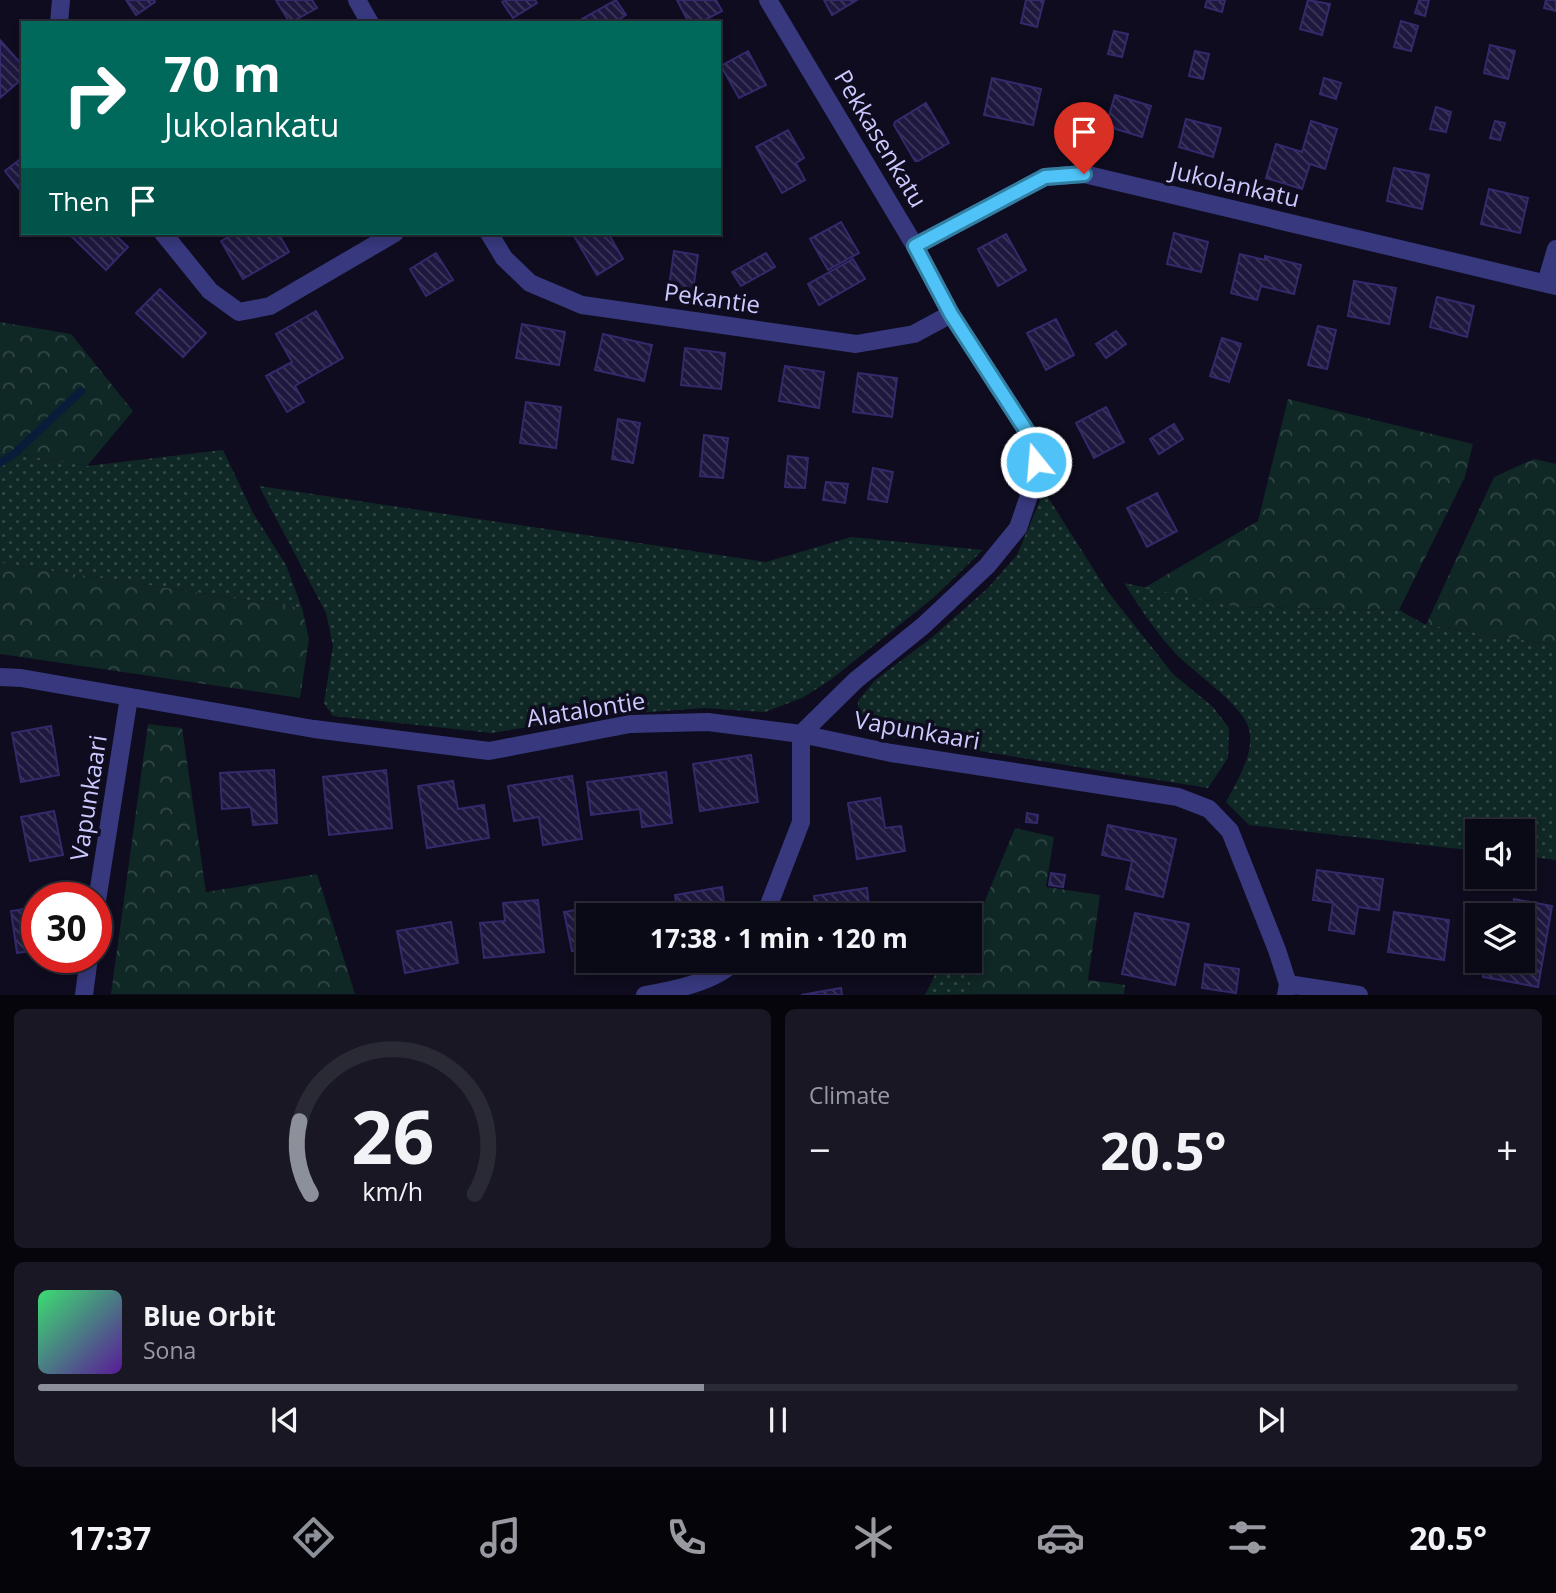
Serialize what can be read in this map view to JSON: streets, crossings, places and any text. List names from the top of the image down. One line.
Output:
{"streets":{"street":["Pekkasenkatu","Jukolankatu","Pekantie","Alatalontie","Vapunkaari"]},"crossings":[["Pekkasenkatu","Jukolankatu"],["Pekkasenkatu","Pekantie"],["Pekkasenkatu","Alatalontie"],["Pekkasenkatu","Vapunkaari"],["Alatalontie","Vapunkaari"]],"page":{"turn":["70 m","Jukolankatu"],"then":"Then","limit":"30","trip":"17:38 · 1 min · 120 m","tile":"Climate","heat":["−","20.5°","+"],"song":["Blue Orbit","Sona"],"tabs":["17:37","20.5°"],"gauge":["26","km/h"]}}
